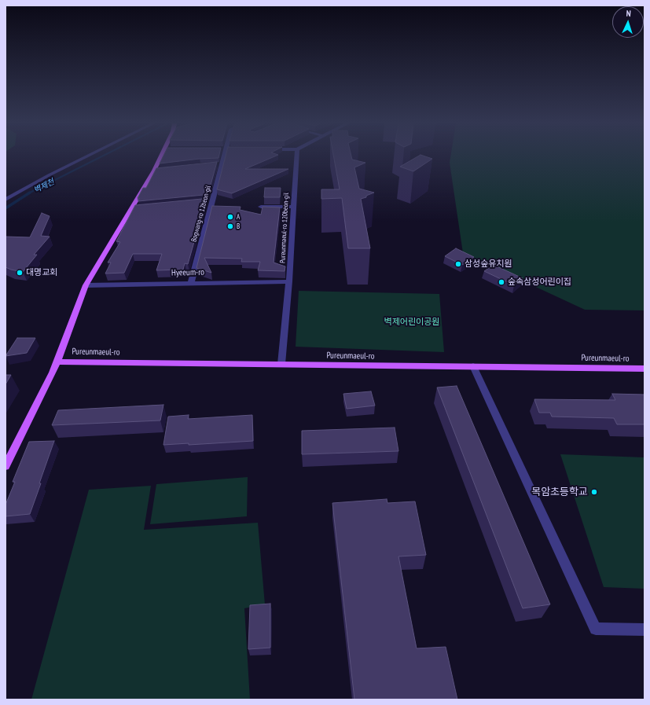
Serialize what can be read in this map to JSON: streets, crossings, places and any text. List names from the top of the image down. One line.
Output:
{"streets":{"main road":["Pureunmaeul-ro"],"street":["Bogwang-ro 12beon-gil","Pureunmaeul-ro 120beon-gil","Hyeeum-ro"]},"crossings":[["Bogwang-ro 12beon-gil","Hyeeum-ro"],["Pureunmaeul-ro 120beon-gil","Hyeeum-ro"],["Pureunmaeul-ro 120beon-gil","Pureunmaeul-ro"]],"water":["벽제천"],"parks":["벽제어린이공원"],"places":["A","B","삼성숲유치원","대명교회","숲속삼성어린이집","목암초등학교"],"north":"top"}
